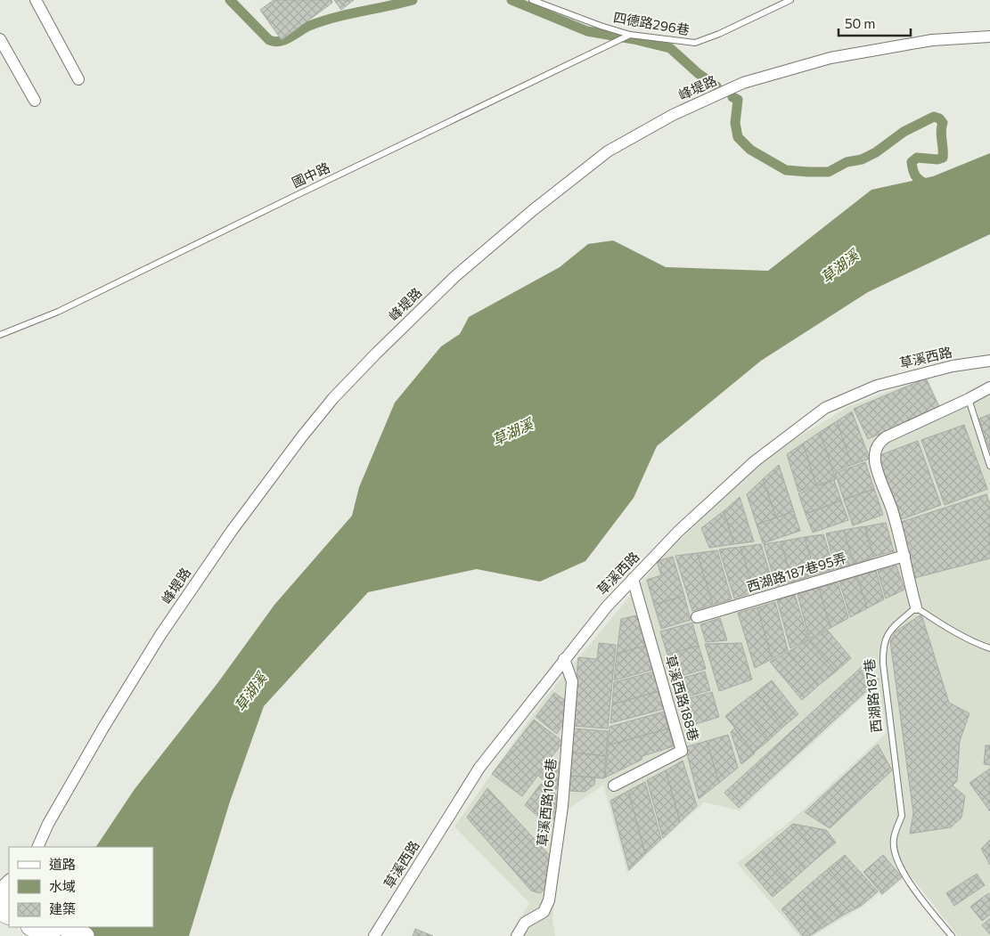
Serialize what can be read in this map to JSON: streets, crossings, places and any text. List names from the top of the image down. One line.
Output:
{"streets":{"street":["峰堤路","草溪西路","西湖路187巷95弄","草溪西路188巷","草溪西路166巷"],"lane":["四德路296巷","國中路","西湖路187巷"]},"crossings":[["四德路296巷","國中路"],["草溪西路","草溪西路188巷"],["草溪西路","草溪西路166巷"]],"water":["草湖溪"],"legend":["道路","水域","建築"],"scale_bar":"50 m"}
